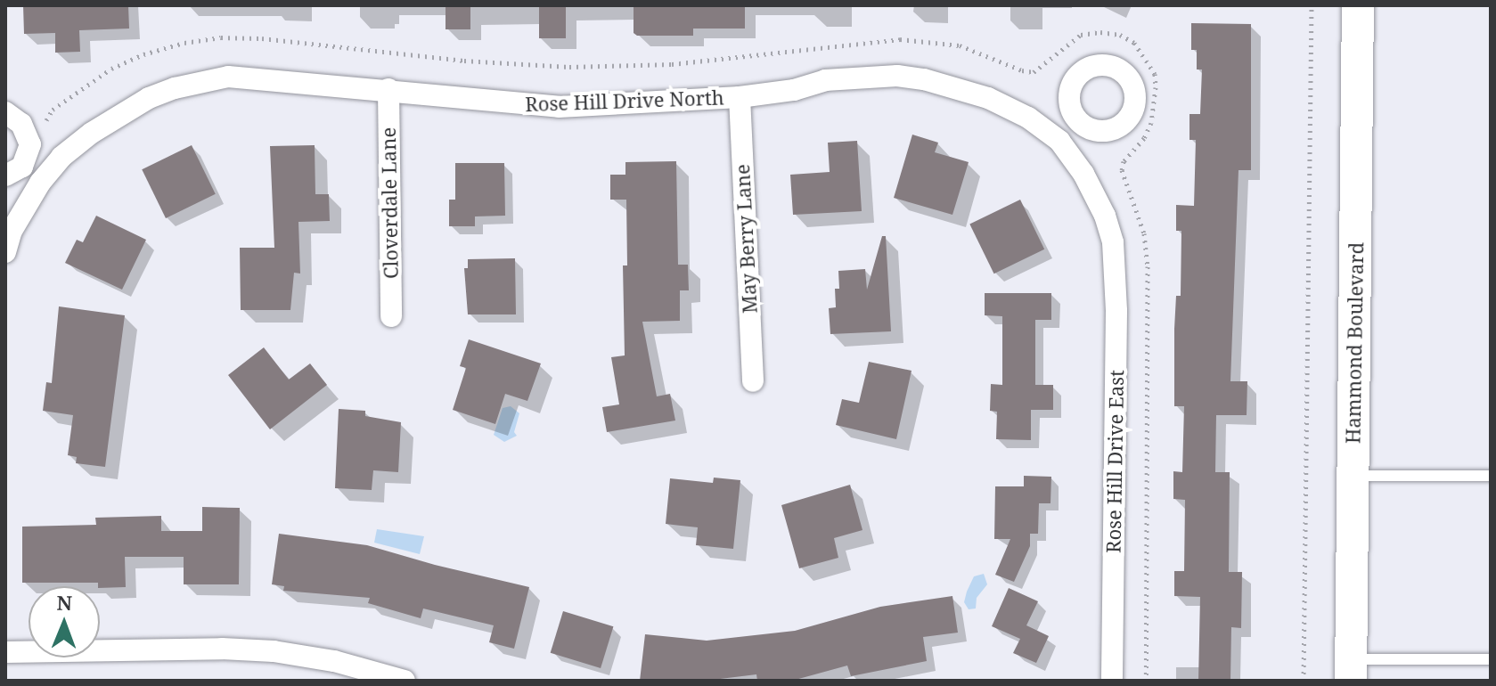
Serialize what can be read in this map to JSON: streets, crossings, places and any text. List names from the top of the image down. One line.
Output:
{"streets":{"street":["Rose Hill Drive North","Cloverdale Lane","May Berry Lane","Hammond Boulevard","Rose Hill Drive East"]},"crossings":[["Rose Hill Drive North","Cloverdale Lane"],["Rose Hill Drive North","May Berry Lane"],["Rose Hill Drive North","Rose Hill Drive East"]],"north":"top"}
